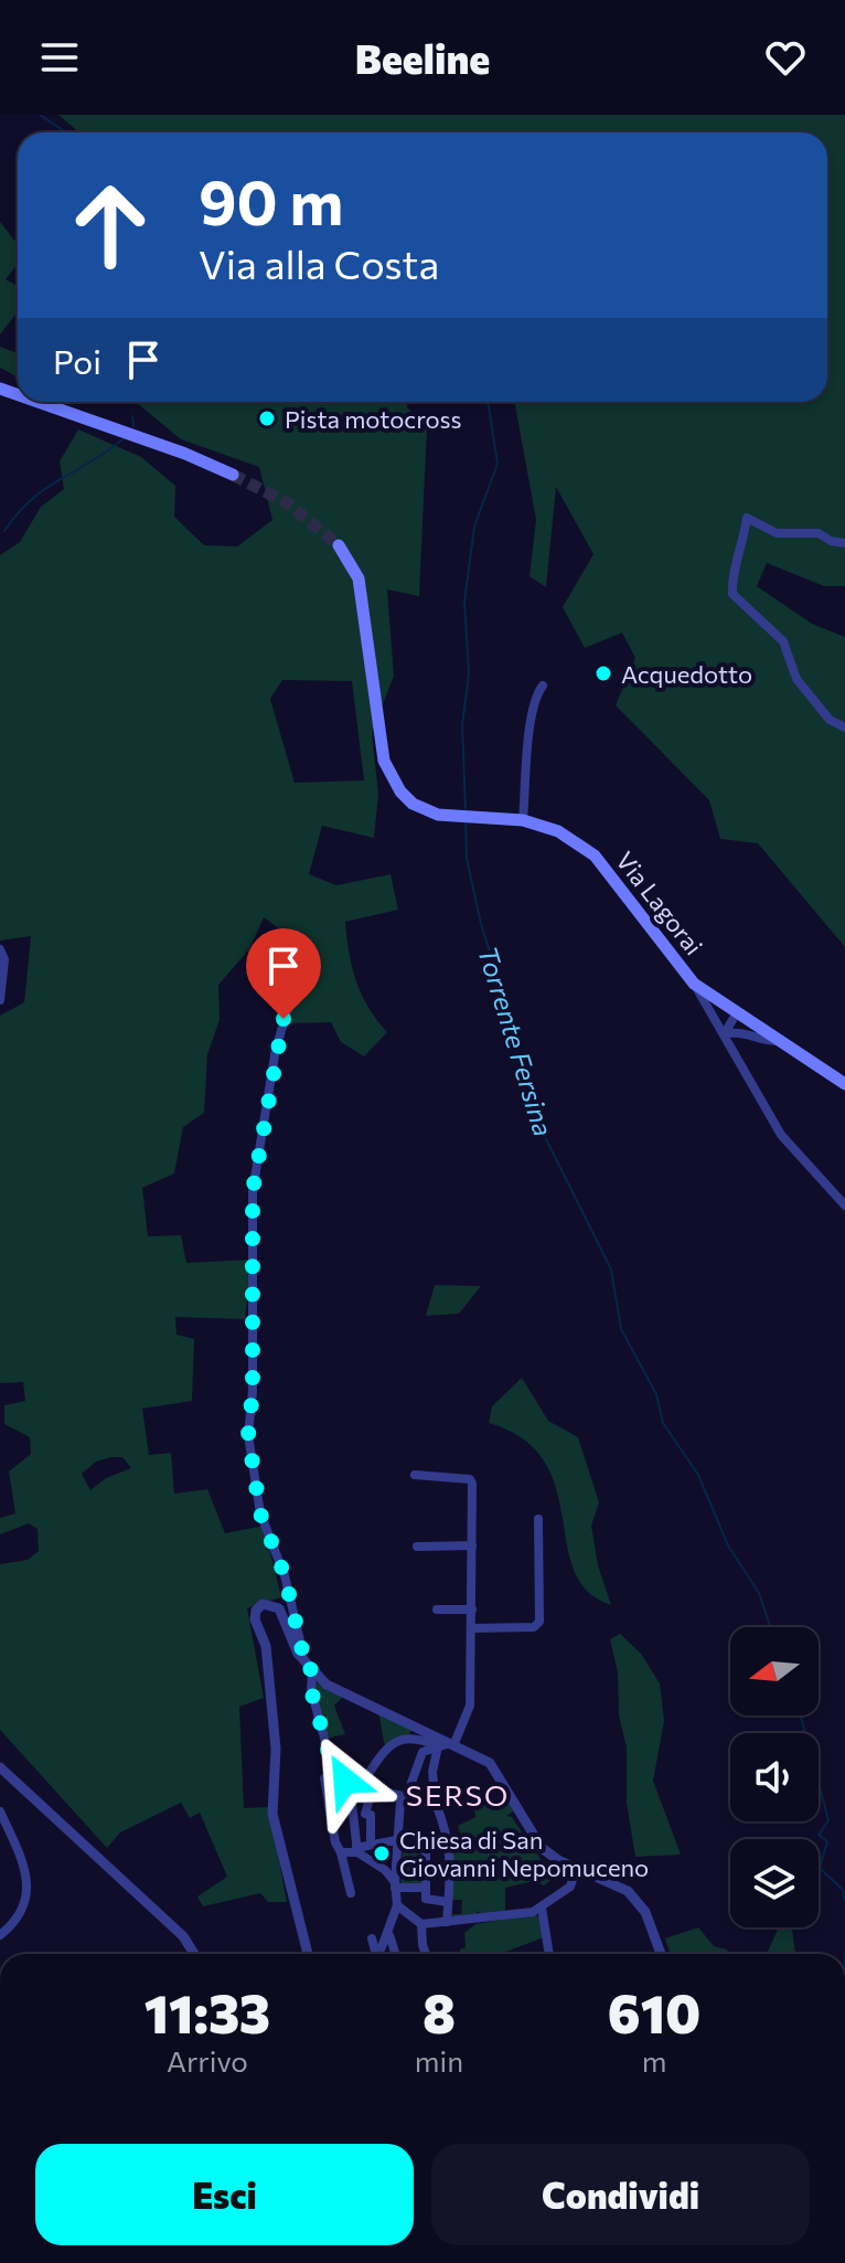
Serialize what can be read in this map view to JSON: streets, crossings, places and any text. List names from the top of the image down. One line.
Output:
{"streets":{"main road":["Via Lagorai"]},"districts":["SERSO"],"water":["Torrente Fersina"],"places":["Pista motocross","Acquedotto","Chiesa di San Giovanni Nepomuceno"],"north":"left","page":{"header":"Beeline","turn":["90 m","Via alla Costa"],"then":"Poi","eta":["11:33","Arrivo","8","min","610","m"],"buttons":["Esci","Condividi"]}}
